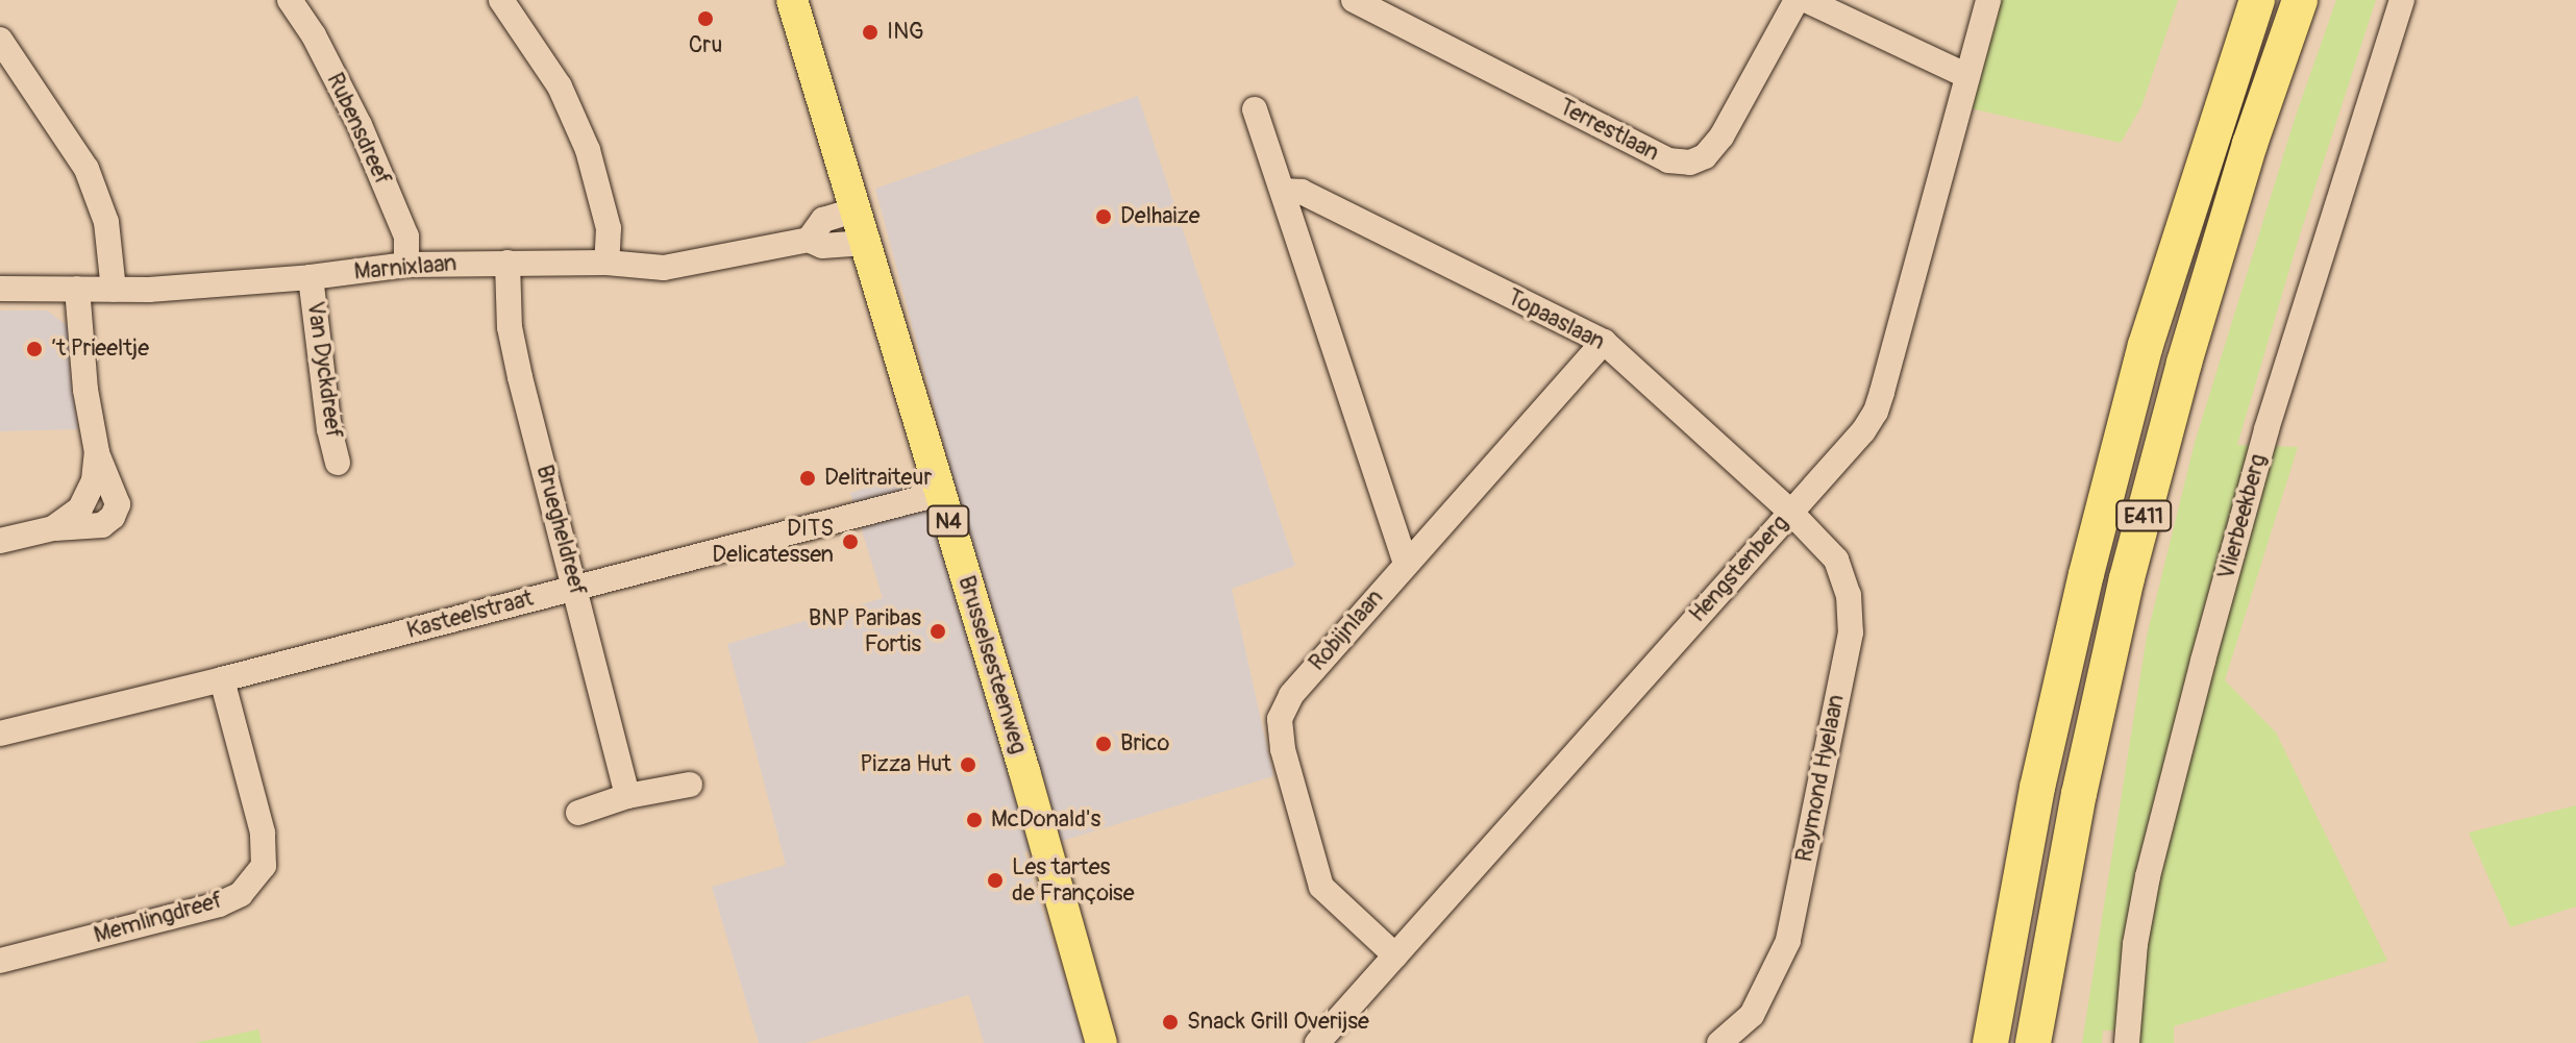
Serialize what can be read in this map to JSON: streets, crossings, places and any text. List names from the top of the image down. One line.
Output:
{"streets":{"highway":["E411"],"main road":["N4","Brusselsesteenweg"],"street":["Rubensdreef","Terrestlaan","Marnixlaan","Topaaslaan","Van Dyckdreef","Vlierbeekberg","Bruegheldreef","Hengstenberg","Kasteelstraat","Robijnlaan","Raymond Hyelaan","Memlingdreef"]},"crossings":[["Rubensdreef","Marnixlaan"],["Marnixlaan","Van Dyckdreef"],["Marnixlaan","Bruegheldreef"],["Marnixlaan","Brusselsesteenweg"],["Topaaslaan","Hengstenberg"],["Topaaslaan","Robijnlaan"],["Topaaslaan","Raymond Hyelaan"],["Bruegheldreef","Kasteelstraat"],["Hengstenberg","Robijnlaan"],["Hengstenberg","Raymond Hyelaan"],["Kasteelstraat","Brusselsesteenweg"],["Kasteelstraat","Memlingdreef"]],"places":["Cru","ING","Delhaize","’t Prieeltje","Delitraiteur","DITS Delicatessen","BNP Paribas Fortis","Brico","Pizza Hut","McDonald's","Les tartes de Françoise","Snack Grill Overijse"]}
